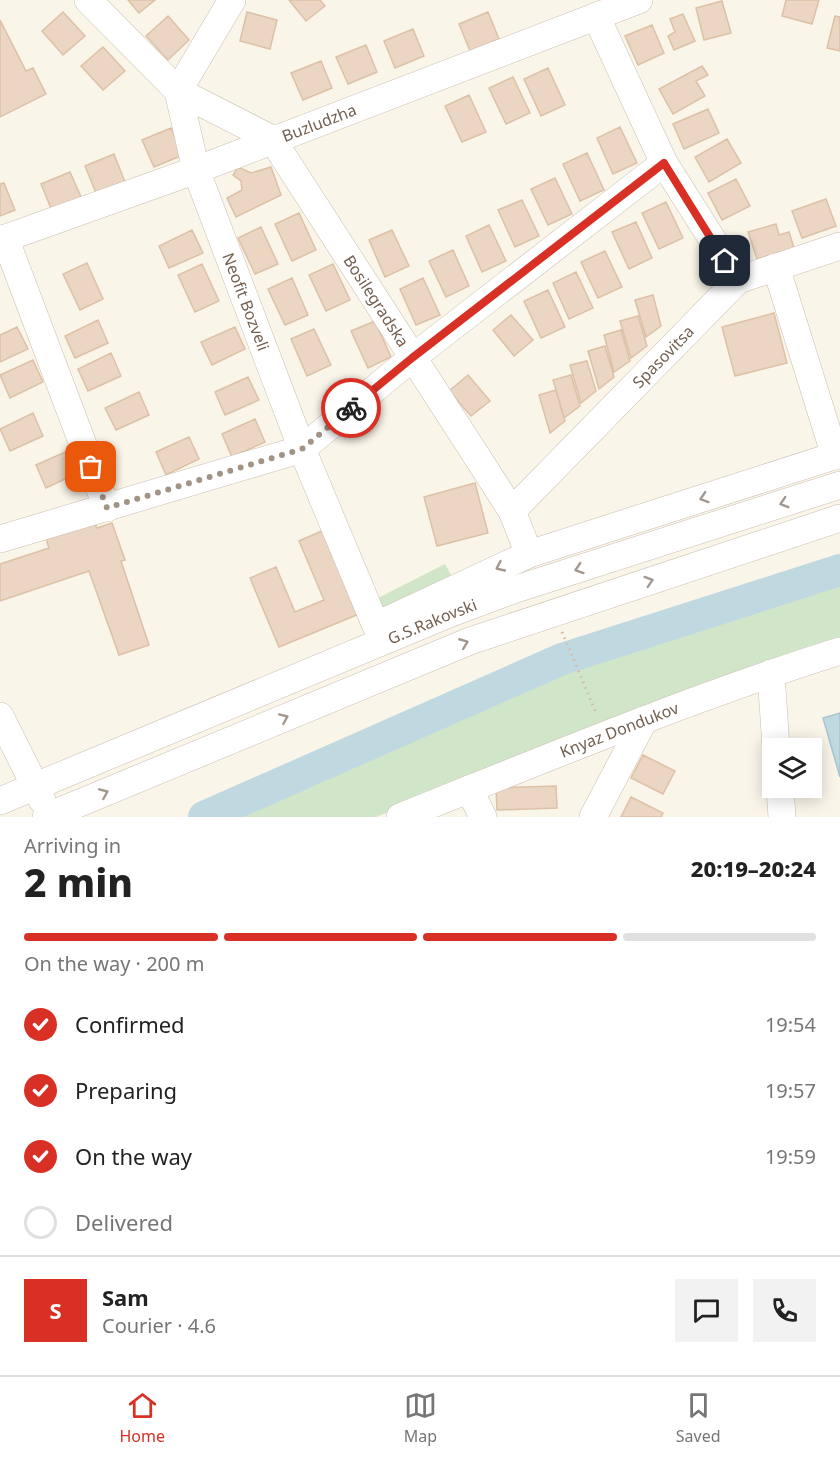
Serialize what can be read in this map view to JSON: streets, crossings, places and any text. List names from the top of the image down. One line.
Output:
{"streets":{"street":["Buzludzha","Bosilegradska","Neofit Bozveli","Spasovitsa","G.S.Rakovski","Knyaz Dondukov"]},"crossings":[["Buzludzha","Bosilegradska"],["Buzludzha","Neofit Bozveli"],["Bosilegradska","Neofit Bozveli"],["Bosilegradska","Spasovitsa"]],"page":{"heading":["2 min","Arriving in","20:19–20:24"],"panel":["Sam","Courier · 4.6"],"bar":"On the way · 200 m","list":[["Confirmed","19:54"],["Preparing","19:57"],["On the way","19:59"],"Delivered"],"round":"S","tabs":["Home","Map","Saved"]}}
